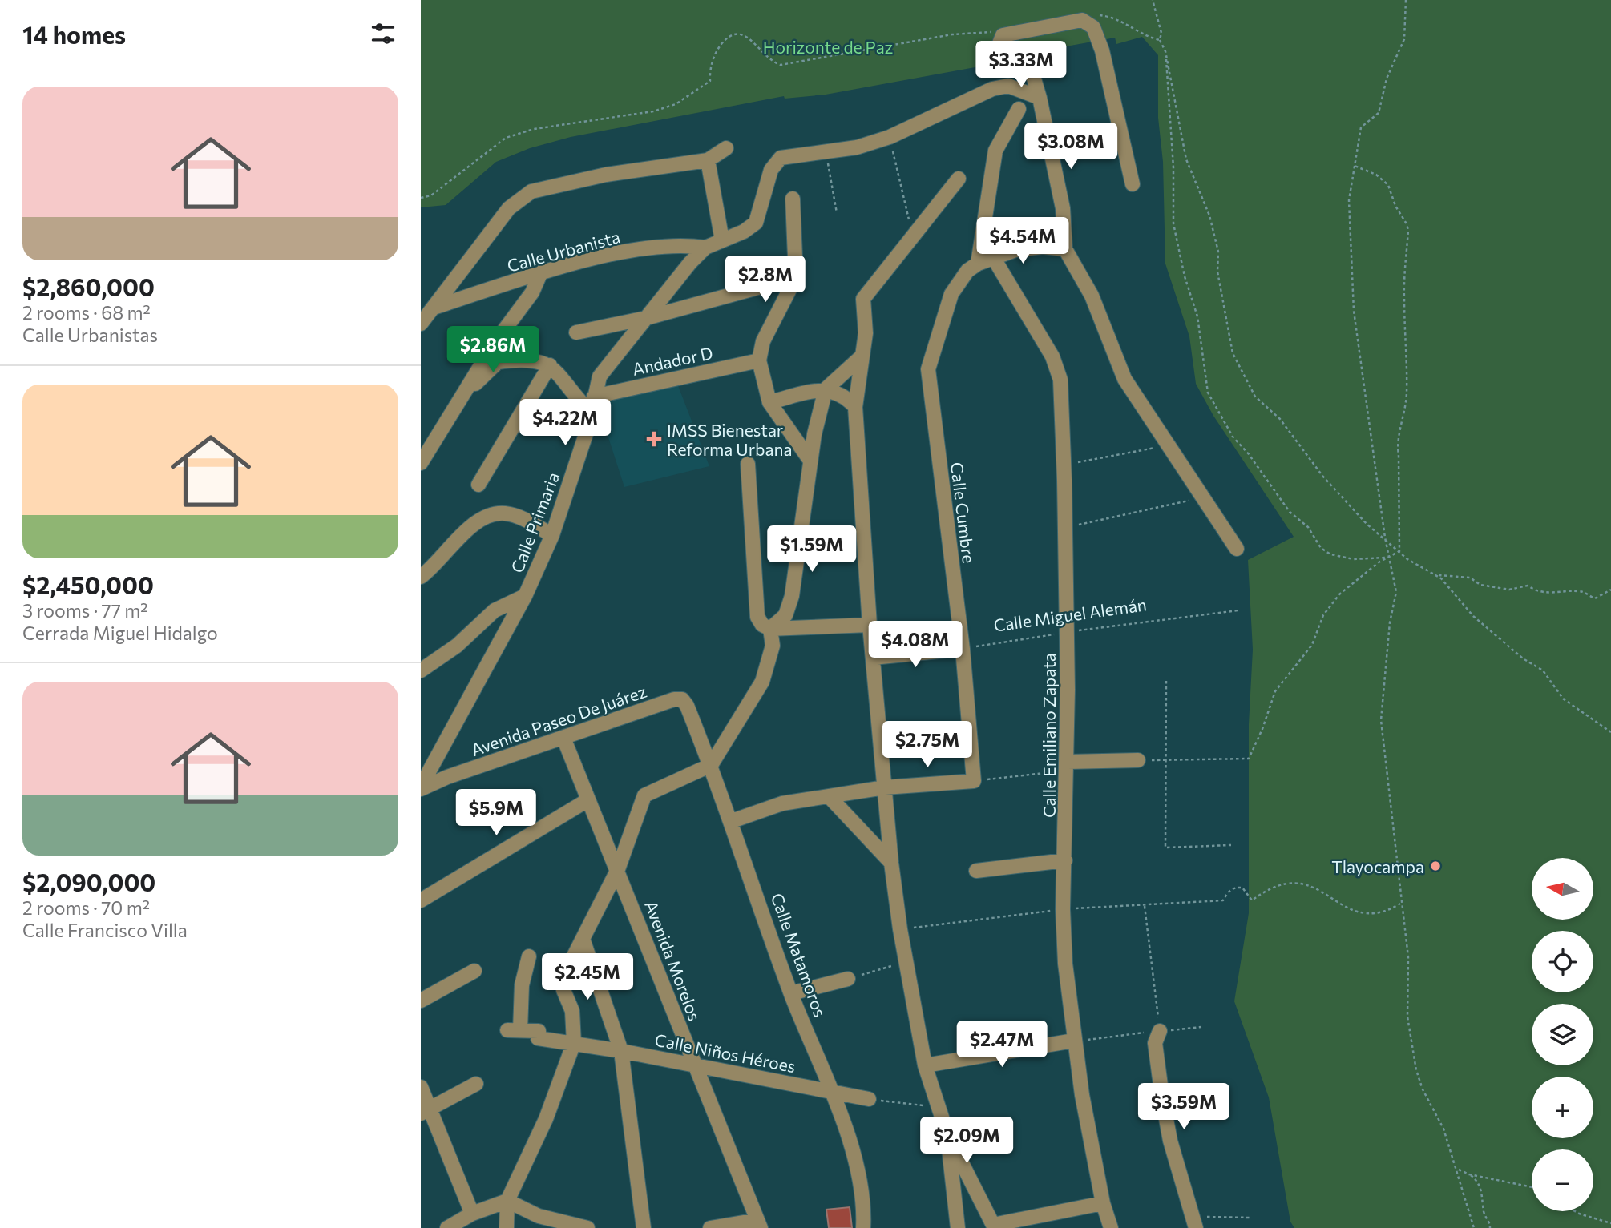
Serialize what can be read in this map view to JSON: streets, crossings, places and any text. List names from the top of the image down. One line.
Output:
{"streets":{"street":["Calle Urbanista","Andador D","Calle Cumbre","Calle Primaria","Avenida Paseo De Juárez","Calle Emiliano Zapata","Calle Matamoros","Avenida Morelos","Calle Niños Héroes"],"path":["Calle Miguel Alemán"]},"crossings":[["Calle Urbanista","Calle Primaria"],["Andador D","Calle Primaria"],["Calle Cumbre","Calle Miguel Alemán"],["Calle Cumbre","Calle Emiliano Zapata"],["Calle Primaria","Avenida Paseo De Juárez"],["Calle Miguel Alemán","Calle Emiliano Zapata"],["Avenida Paseo De Juárez","Calle Matamoros"],["Avenida Paseo De Juárez","Avenida Morelos"],["Calle Matamoros","Calle Niños Héroes"],["Avenida Morelos","Calle Niños Héroes"]],"parks":["Horizonte de Paz"],"places":{"health":["IMSS Bienestar Reforma Urbana"],"other":["Tlayocampa"]},"north":"left","page":{"heading":"14 homes","price":["$3.33M","$3.08M","$4.54M","$2.8M","$2.86M","$4.22M","$1.59M","$4.08M","$2.75M","$5.9M","$2.45M","$2.47M","$3.59M","$2.09M"],"list":[{"name":"$2,860,000","note":"2 rooms · 68 m² · Calle Urbanistas"},{"name":"$2,450,000","note":"3 rooms · 77 m² · Cerrada Miguel Hidalgo"},{"name":"$2,090,000","note":"2 rooms · 70 m² · Calle Francisco Villa"}],"map_buttons":["+","−"]}}
